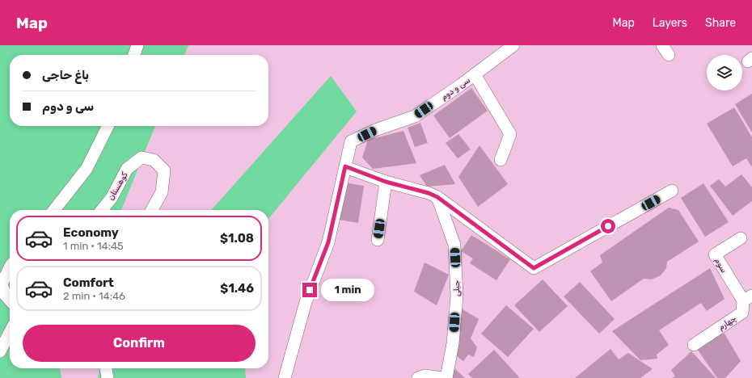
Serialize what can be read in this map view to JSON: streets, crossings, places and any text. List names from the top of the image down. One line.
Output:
{"streets":{"street":["سی و دوم","کوهستان","سوم","جبلی","چهارم"]},"crossings":[["سوم","چهارم"]],"page":{"header":"Map","nav":["Map","Layers","Share"],"banner":["باغ حاجی","سی و دوم"],"list":[{"name":"Economy","note":"1 min · 14:45","value":"$1.08"},{"name":"Comfort","note":"2 min · 14:46","value":"$1.46"}],"bubble":"1 min","buttons":"Confirm"}}
